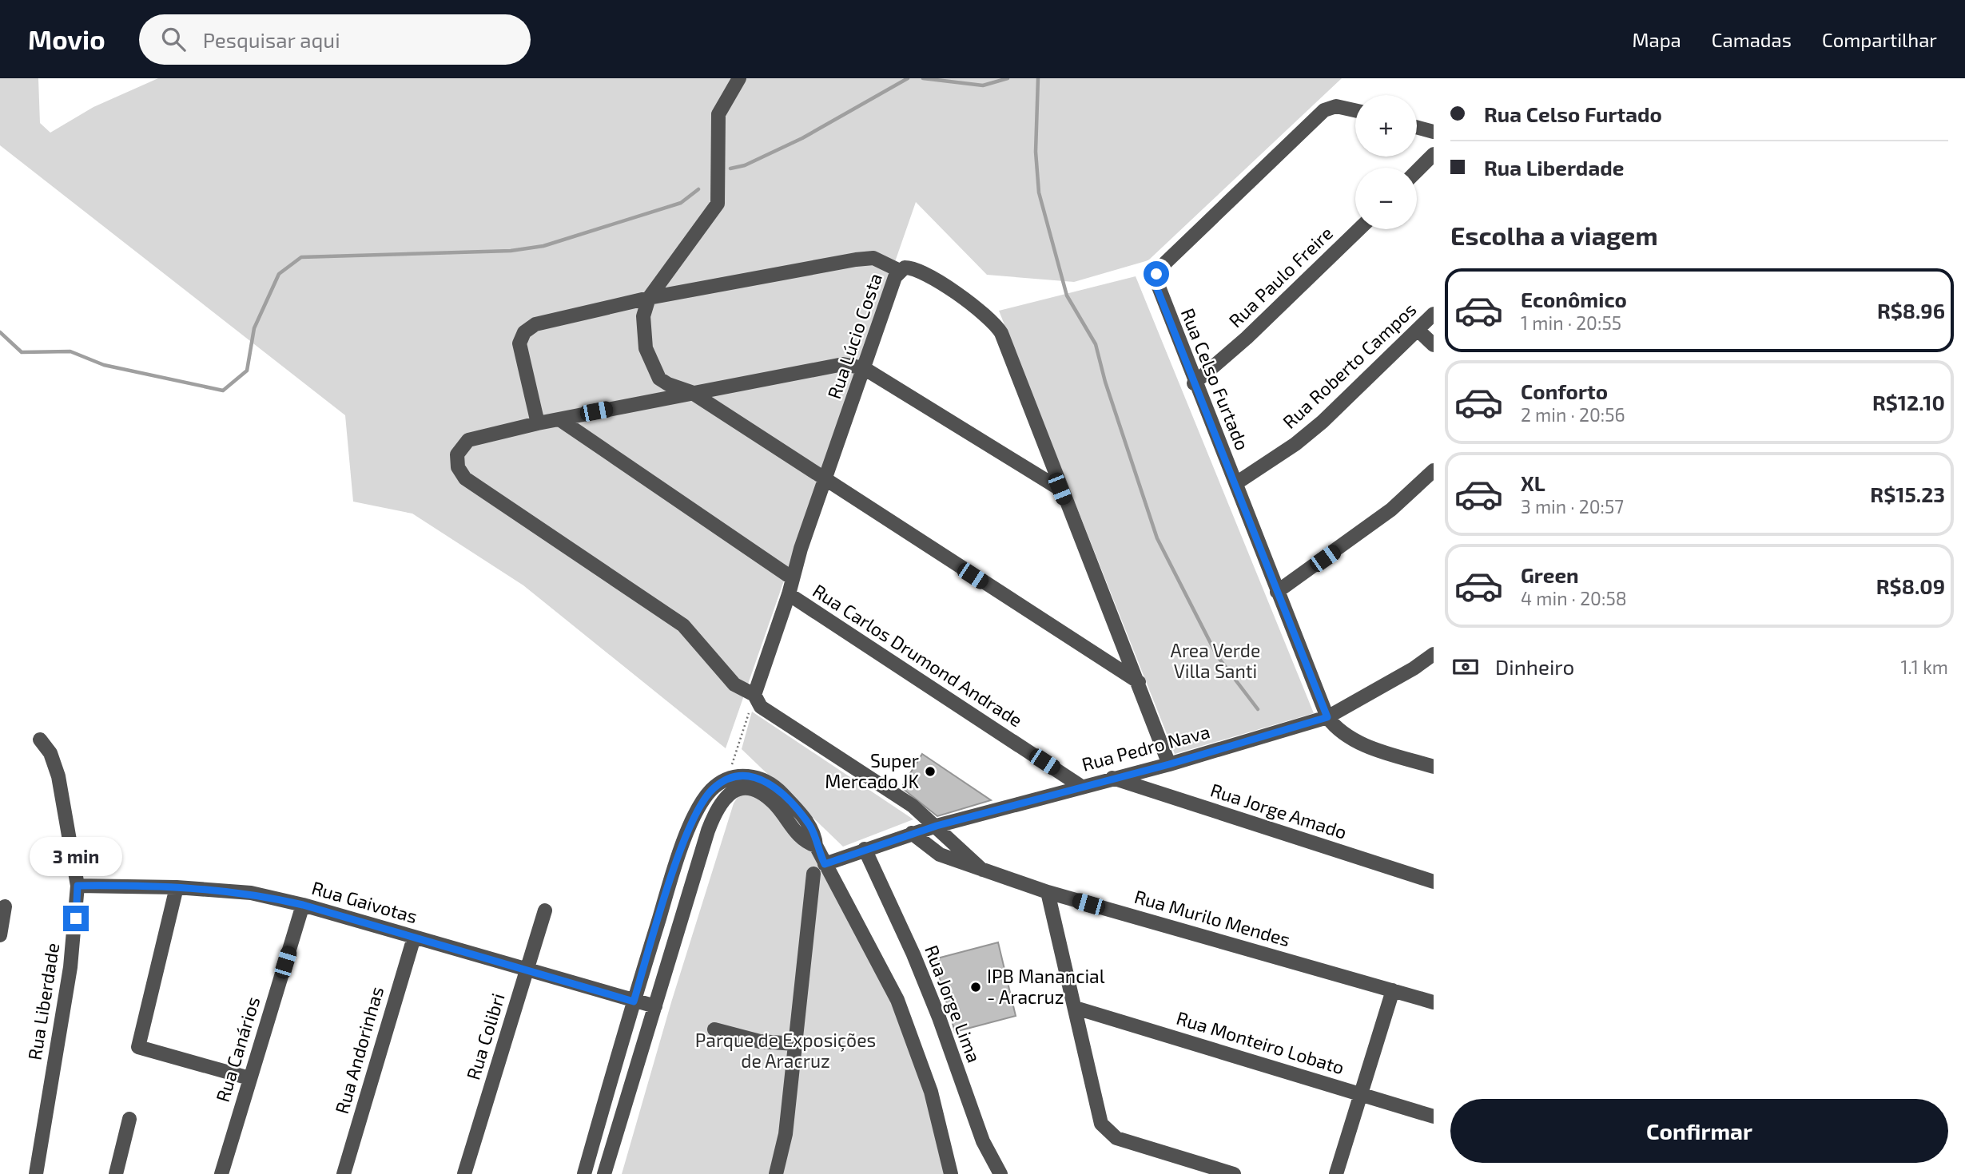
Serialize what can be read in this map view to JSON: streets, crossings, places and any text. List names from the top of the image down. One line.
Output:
{"streets":{"street":["Rua Paulo Freire","Rua Lúcio Costa","Rua Roberto Campos","Rua Celso Furtado","Rua Carlos Drumond Andrade","Rua Pedro Nava","Rua Jorge Amado","Rua Gaivotas","Rua Murilo Mendes","Rua Liberdade","Rua Jorge Lima","Rua Colibri","Rua Monteiro Lobato","Rua Canários","Rua Andorinhas"]},"crossings":[["Rua Paulo Freire","Rua Celso Furtado"],["Rua Lúcio Costa","Rua Carlos Drumond Andrade"],["Rua Lúcio Costa","Rua Pedro Nava"],["Rua Roberto Campos","Rua Celso Furtado"],["Rua Celso Furtado","Rua Pedro Nava"],["Rua Carlos Drumond Andrade","Rua Pedro Nava"],["Rua Pedro Nava","Rua Jorge Amado"],["Rua Pedro Nava","Rua Murilo Mendes"],["Rua Pedro Nava","Rua Jorge Lima"],["Rua Gaivotas","Rua Liberdade"],["Rua Gaivotas","Rua Colibri"],["Rua Gaivotas","Rua Canários"],["Rua Gaivotas","Rua Andorinhas"]],"parks":["Area Verde Villa Santi","Parque de Exposições de Aracruz"],"places":["Super Mercado JK","IPB Manancial - Aracruz"],"page":{"header":"Movio","search":"Pesquisar aqui","nav":["Mapa","Camadas","Compartilhar"],"banner":["Rua Celso Furtado","Rua Liberdade"],"map_buttons":["+","−"],"heading":"Escolha a viagem","list":[{"name":"Econômico","note":"1 min · 20:55","value":"R$8.96"},{"name":"Conforto","note":"2 min · 20:56","value":"R$12.10"},{"name":"XL","note":"3 min · 20:57","value":"R$15.23"},{"name":"Green","note":"4 min · 20:58","value":"R$8.09"}],"pay":["Dinheiro","1.1 km"],"bubble":"3 min","buttons":"Confirmar"}}
